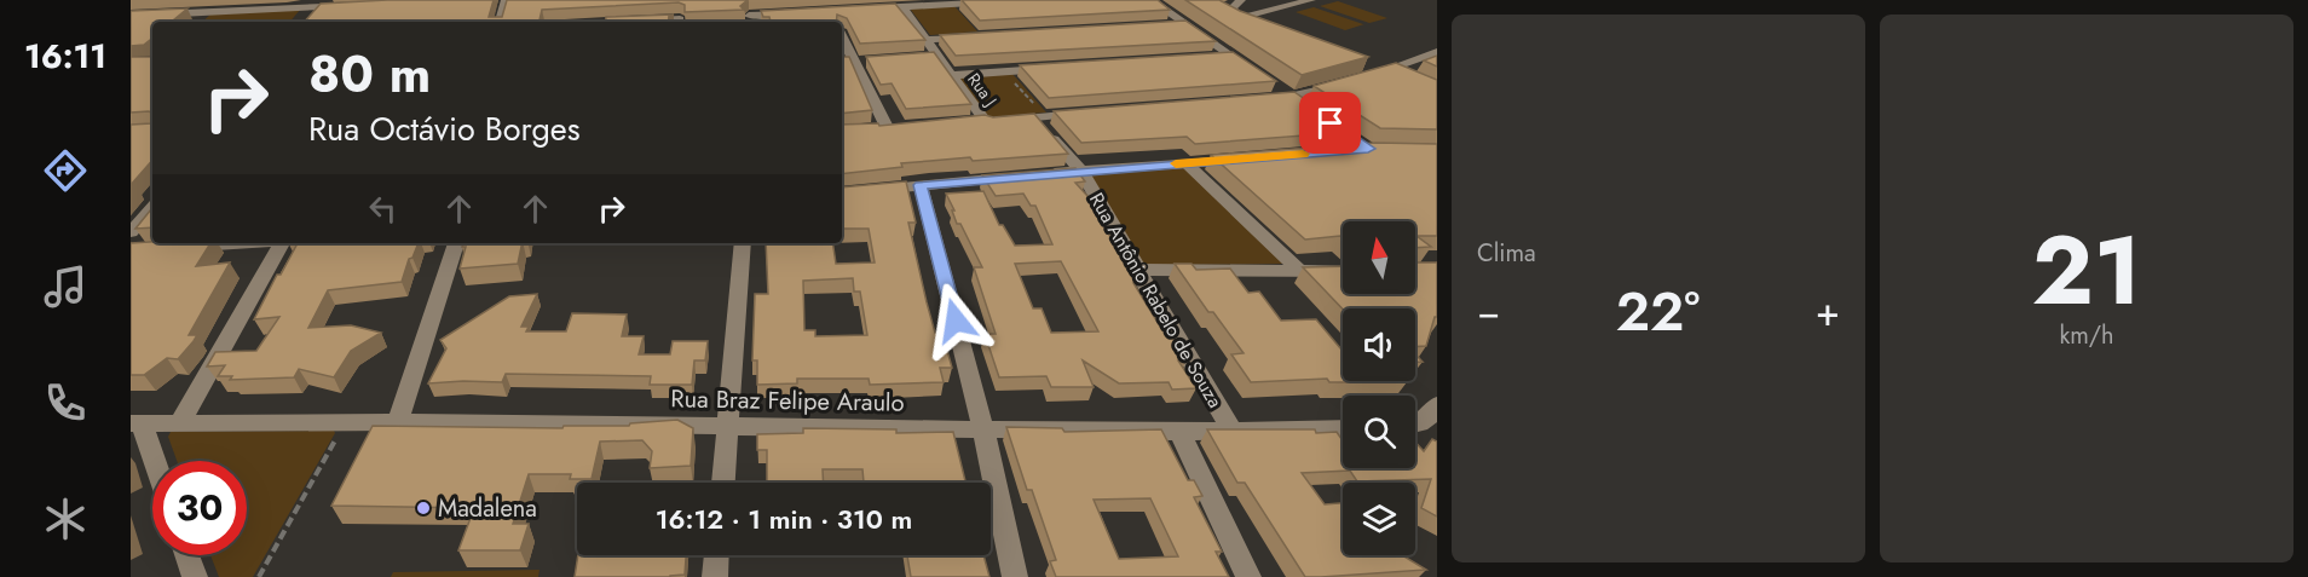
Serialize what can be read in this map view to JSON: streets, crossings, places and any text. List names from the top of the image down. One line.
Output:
{"streets":{"street":["Rua J","Rua Antônio Rabelo de Souza","Rua Braz Felipe Araulo"]},"crossings":[["Rua J","Rua Antônio Rabelo de Souza"],["Rua Antônio Rabelo de Souza","Rua Braz Felipe Araulo"]],"places":["Madalena"],"north":"top","page":{"tabs":"16:11","tile":["Clima",["21","km/h"]],"turn":["80 m","Rua Octávio Borges"],"heat":["−","22°","+"],"limit":"30","trip":"16:12 · 1 min · 310 m"}}
